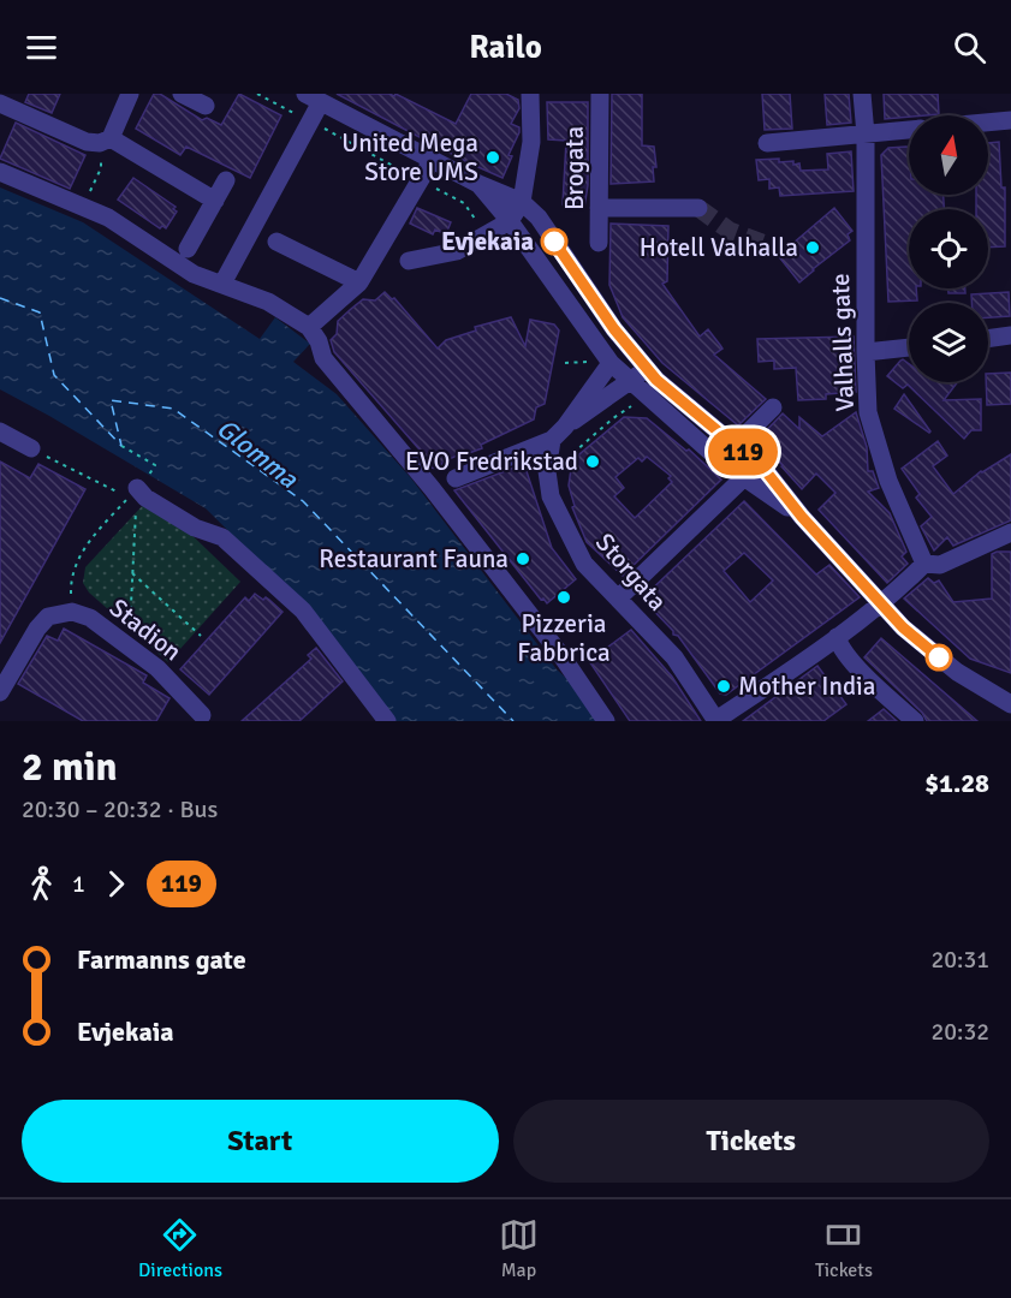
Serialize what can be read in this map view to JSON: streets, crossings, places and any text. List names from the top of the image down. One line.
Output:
{"streets":{"street":["Brogata","Valhalls gate","Storgata","Stadion"]},"water":["Glomma"],"places":["United Mega Store UMS","Evjekaia","Hotell Valhalla","EVO Fredrikstad","Restaurant Fauna","Pizzeria Fabbrica","Mother India"],"lines":["bus line 119"],"north":"top","page":{"header":"Railo","on_map":"119","heading":["2 min","20:30 – 20:32 · Bus","$1.28"],"legs":["1","119"],"list":[{"name":"Farmanns gate","value":"20:31"},{"name":"Evjekaia","value":"20:32"}],"buttons":["Start","Tickets"],"tabs":["Directions","Map","Tickets"]}}
